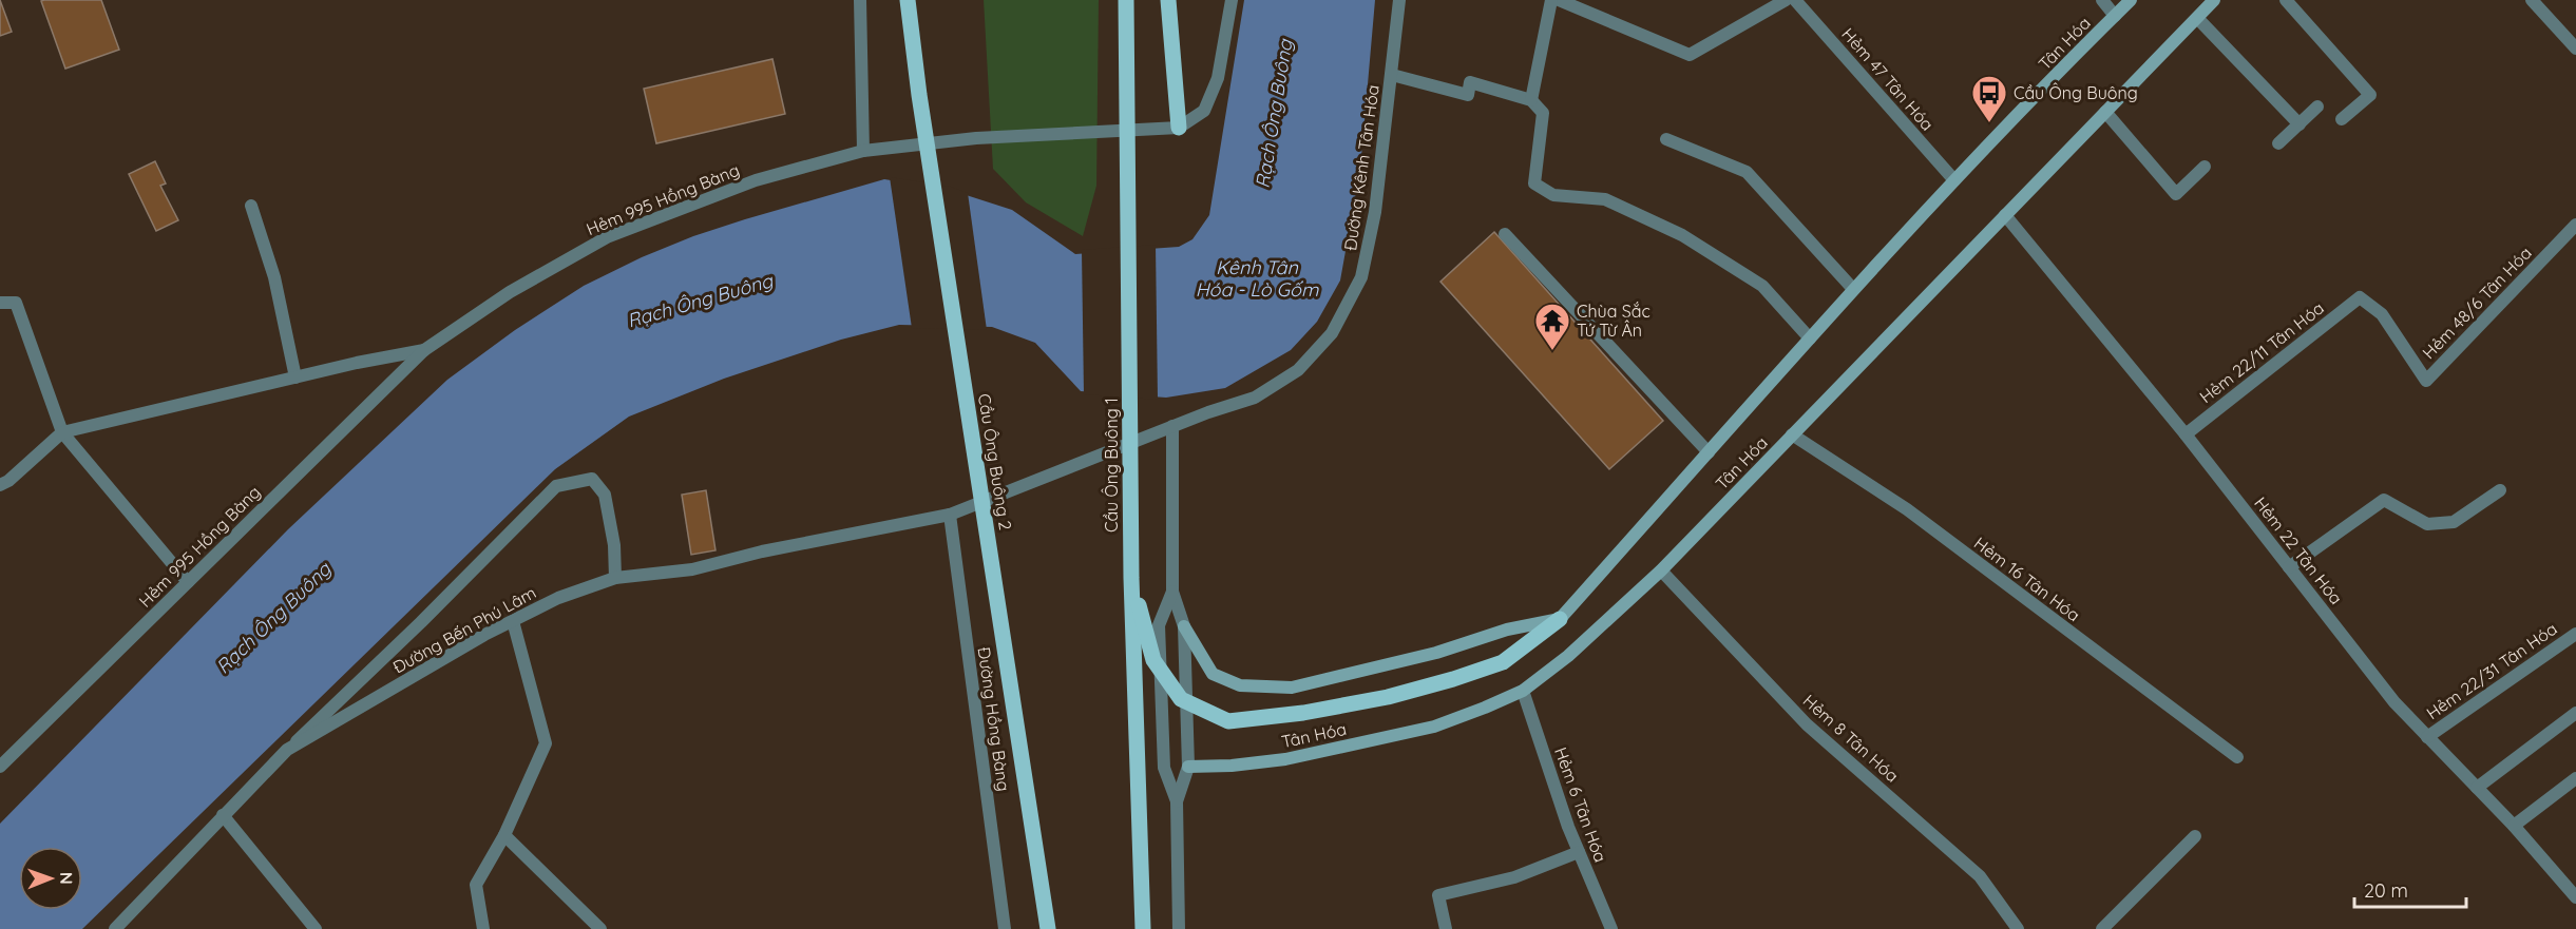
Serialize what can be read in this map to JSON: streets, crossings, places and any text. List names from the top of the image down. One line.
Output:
{"streets":{"main road":["Tân Hóa","Cầu Ông Buông 2","Cầu Ông Buông 1"],"street":["Hẻm 47 Tân Hóa","Đường Kênh Tân Hóa","Hẻm 995 Hồng Bàng","Hẻm 48/6 Tân Hóa","Hẻm 22/11 Tân Hóa","Hẻm 22 Tân Hóa","Hẻm 16 Tân Hóa","Đường Bến Phú Lâm","Hẻm 22/31 Tân Hóa","Đường Hồng Bàng","Hẻm 8 Tân Hóa","Hẻm 6 Tân Hóa"]},"crossings":[["Tân Hóa","Hẻm 47 Tân Hóa"],["Tân Hóa","Hẻm 22 Tân Hóa"],["Tân Hóa","Hẻm 16 Tân Hóa"],["Tân Hóa","Hẻm 8 Tân Hóa"],["Tân Hóa","Hẻm 6 Tân Hóa"],["Đường Kênh Tân Hóa","Đường Bến Phú Lâm"],["Đường Kênh Tân Hóa","Đường Hồng Bàng"],["Hẻm 48/6 Tân Hóa","Hẻm 22/11 Tân Hóa"],["Hẻm 22/11 Tân Hóa","Hẻm 22 Tân Hóa"],["Hẻm 22 Tân Hóa","Hẻm 22/31 Tân Hóa"],["Đường Bến Phú Lâm","Đường Hồng Bàng"]],"water":["Rạch Ông Buông","Kênh Tân Hóa - Lò Gốm"],"places":{"bus stop":["Cầu Ông Buông"],"temple":["Chùa Sắc Tứ Từ Ân"]},"scale_bar":"20 m","north":"right"}
